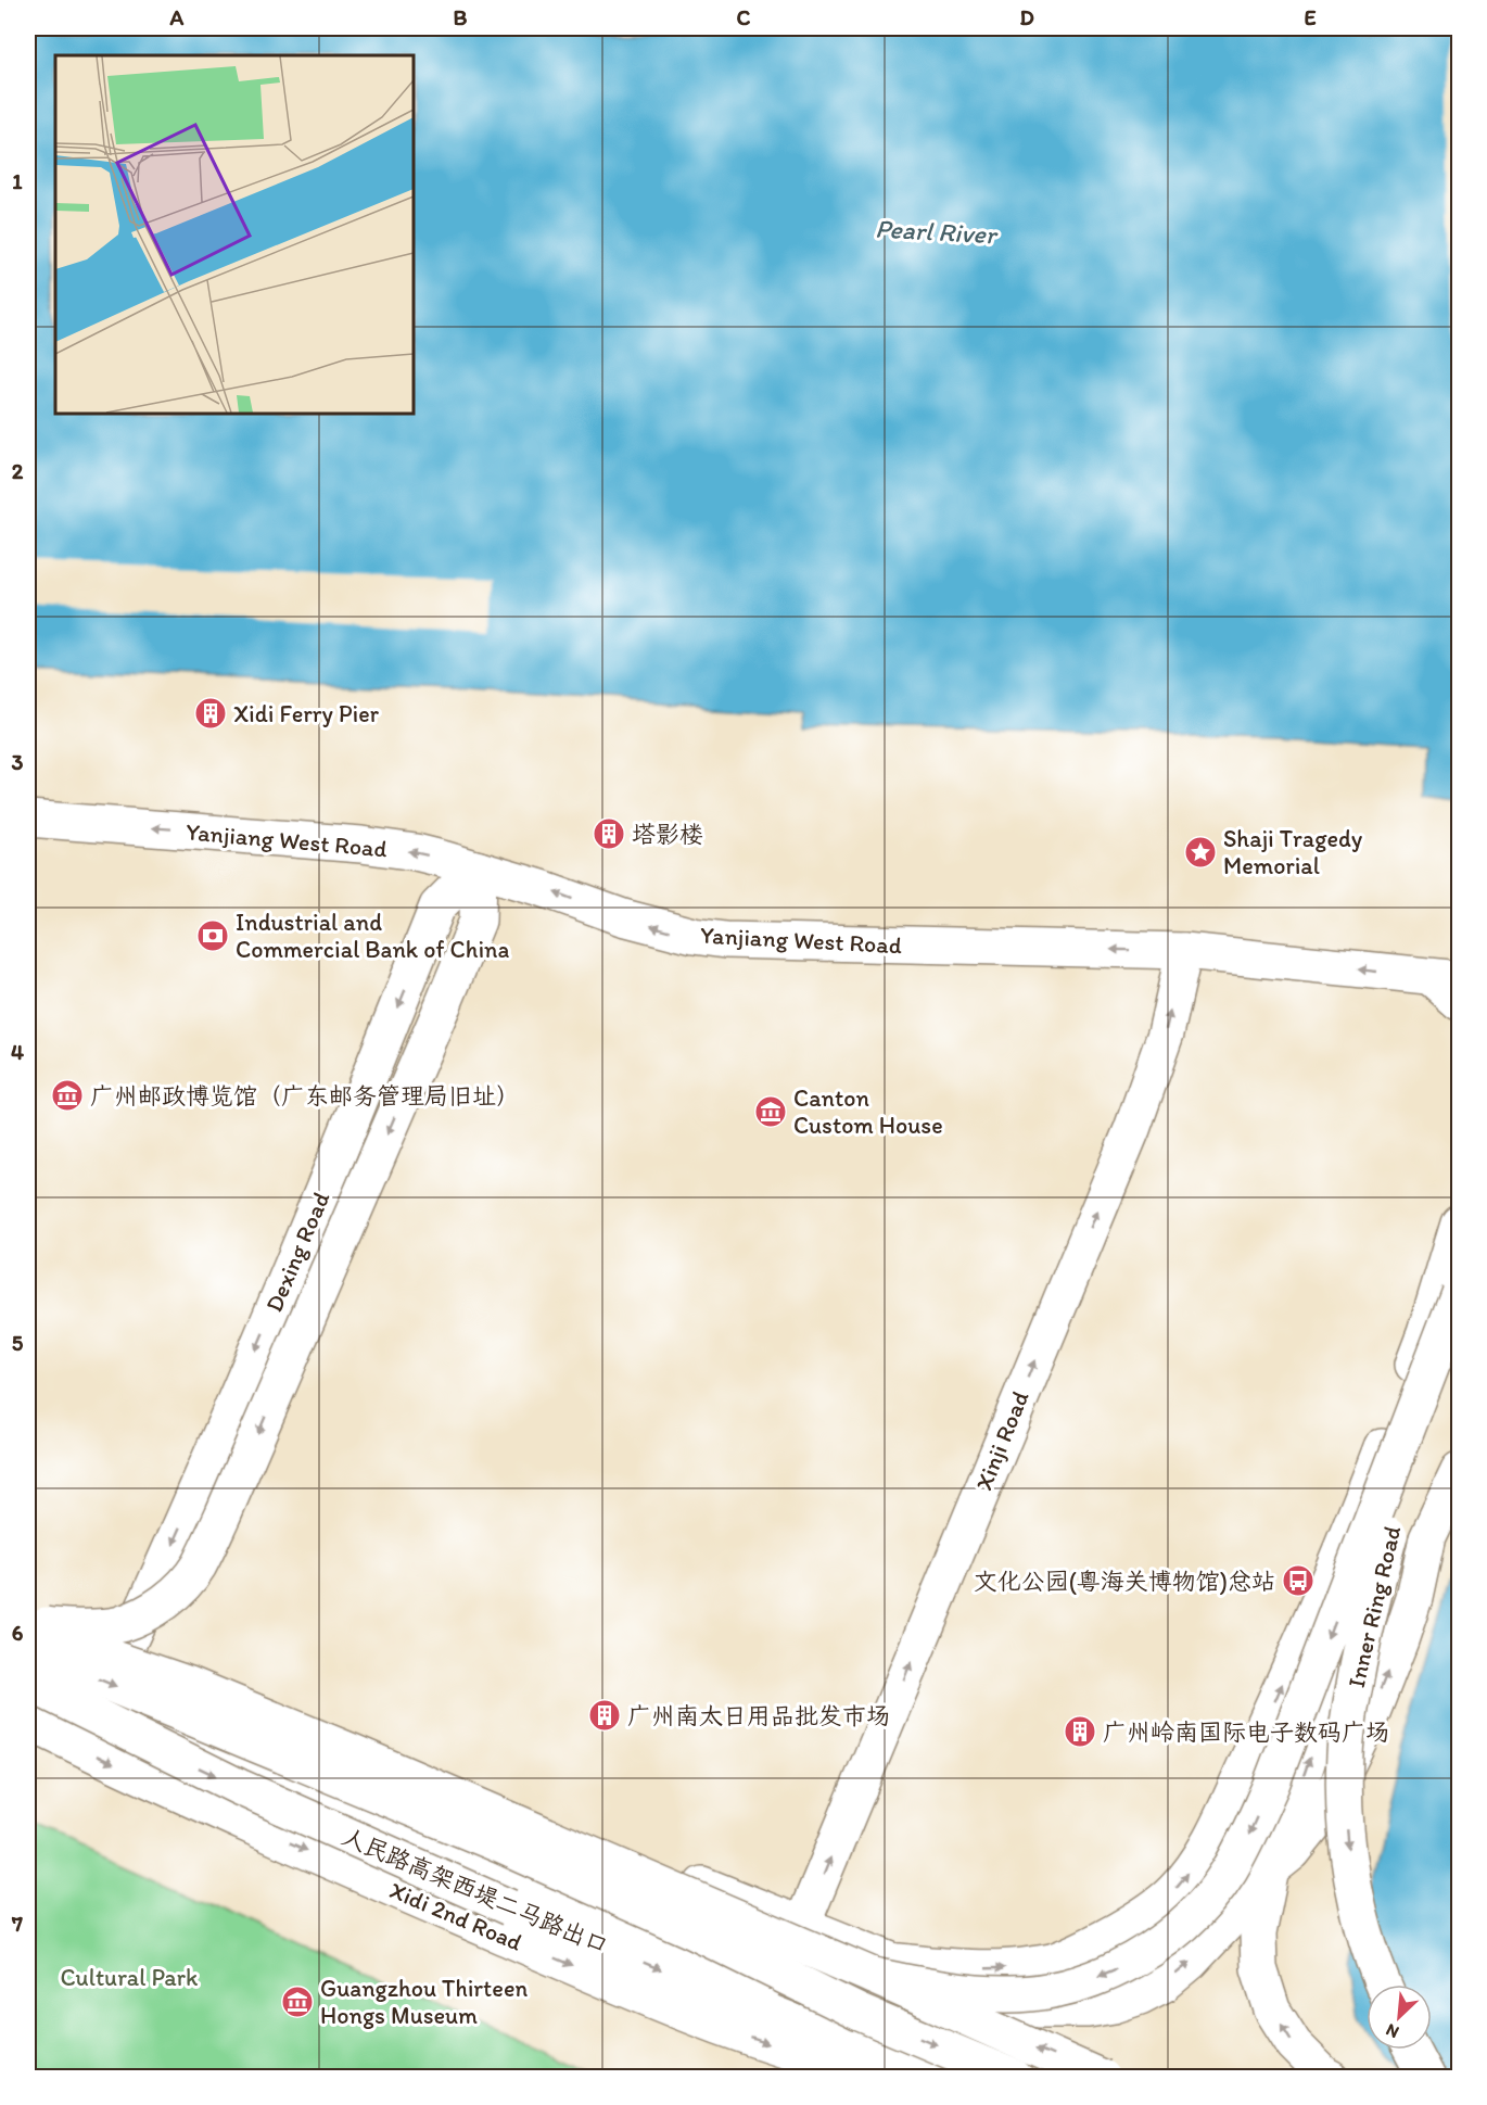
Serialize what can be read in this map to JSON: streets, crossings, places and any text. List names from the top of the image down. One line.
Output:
{"streets":{"main road":["Yanjiang West Road","Dexing Road","Xinji Road","Inner Ring Road","人民路高架西堤二马路出口","Xidi 2nd Road"]},"crossings":[["Yanjiang West Road","Dexing Road"],["Yanjiang West Road","Xinji Road"]],"one_way":["Yanjiang West Road","Xinji Road"],"water":["Pearl River"],"parks":["Cultural Park"],"places":{"building":["Xidi Ferry Pier","塔影楼","广州南太日用品批发市场","广州岭南国际电子数码广场"],"place":["Shaji Tragedy Memorial"],"bank":["Industrial and Commercial Bank of China"],"museum":["广州邮政博览馆（广东邮务管理局旧址）","Canton Custom House","Guangzhou Thirteen Hongs Museum"],"bus stop":["文化公园(粤海关博物馆)总站"]},"north":"bottom left","grid":{"columns":["A","B","C","D","E"],"rows":["1","2","3","4","5","6","7"]}}
